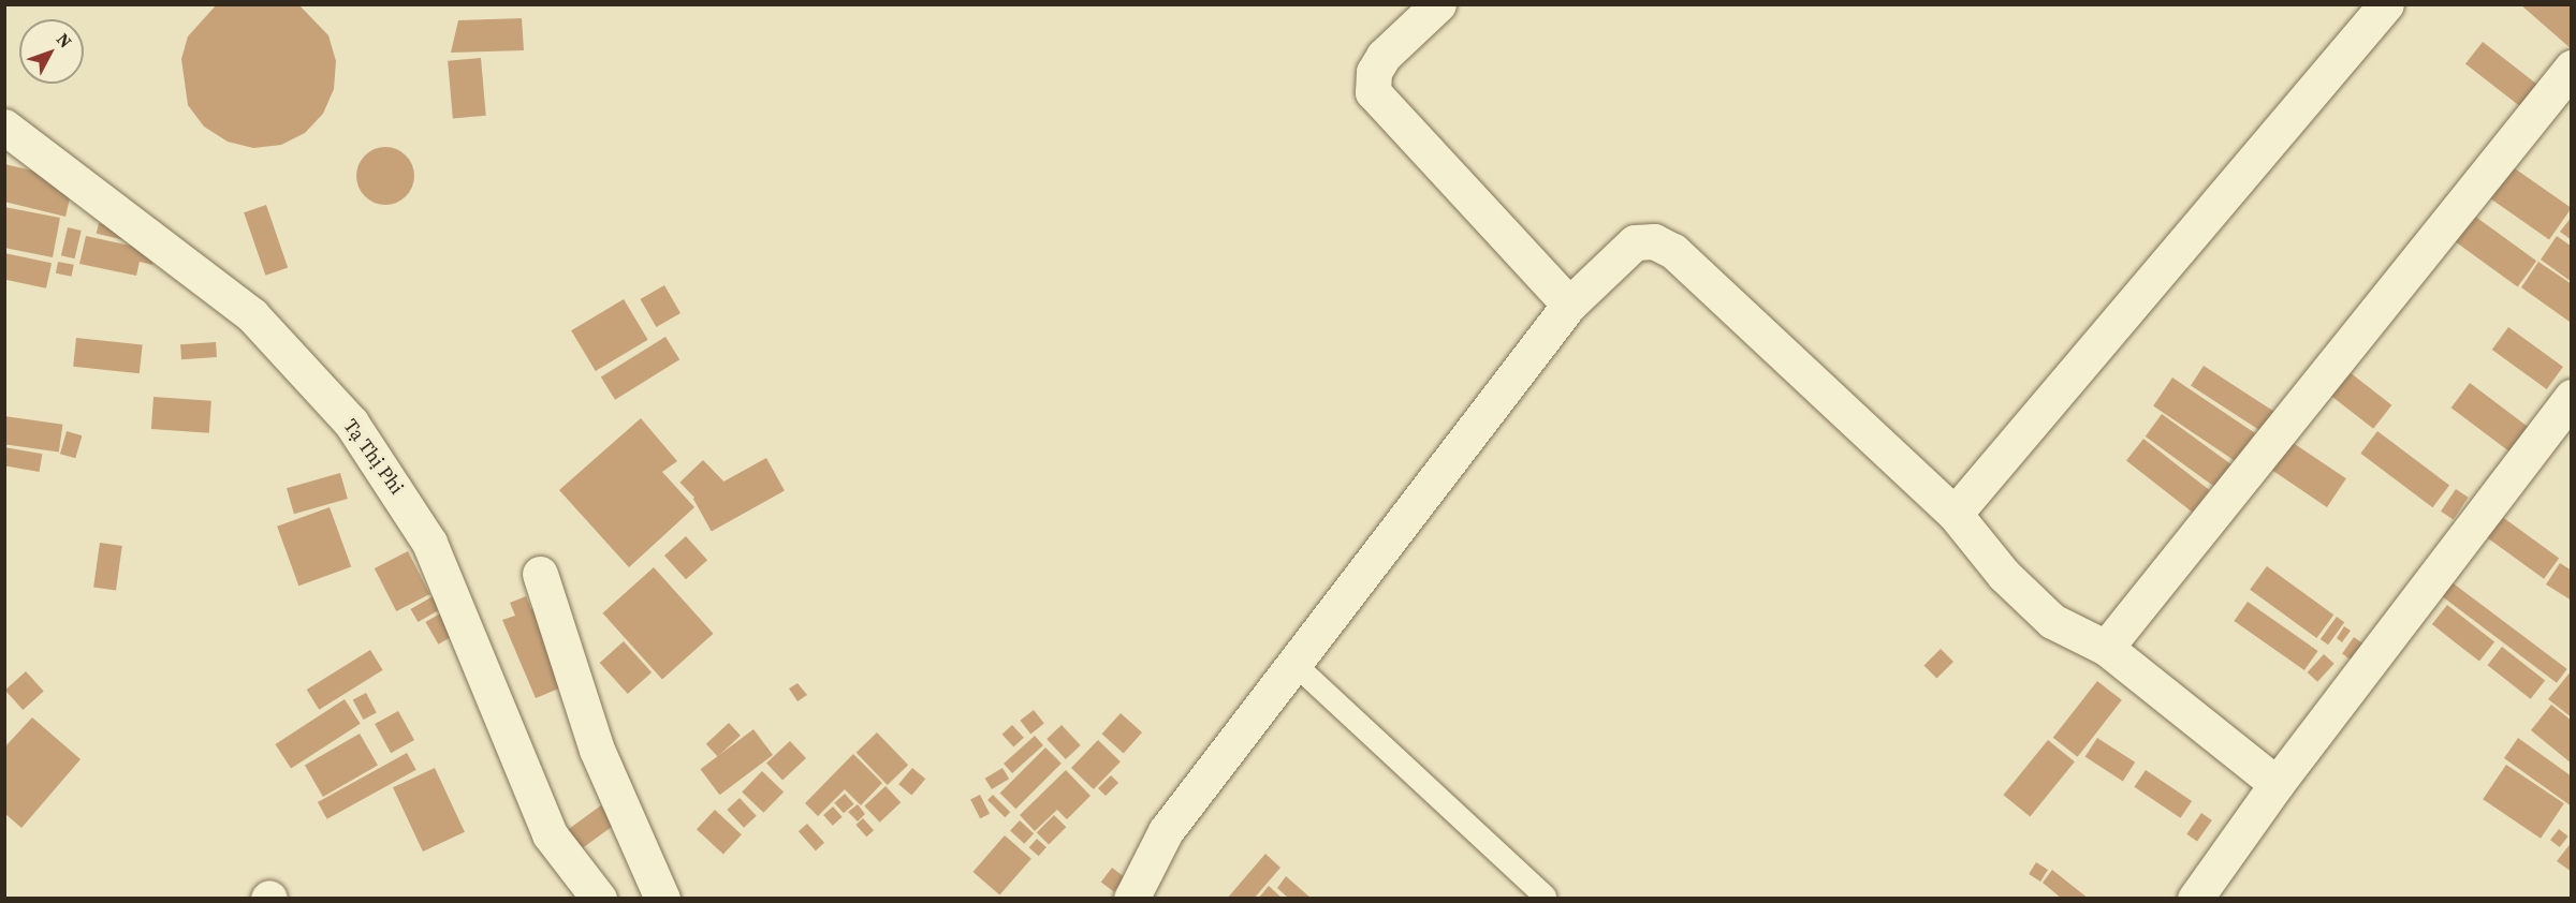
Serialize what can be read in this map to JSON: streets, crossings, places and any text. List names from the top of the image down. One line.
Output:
{"streets":{"street":["Tạ Thị Phi"]},"north":"top right"}
